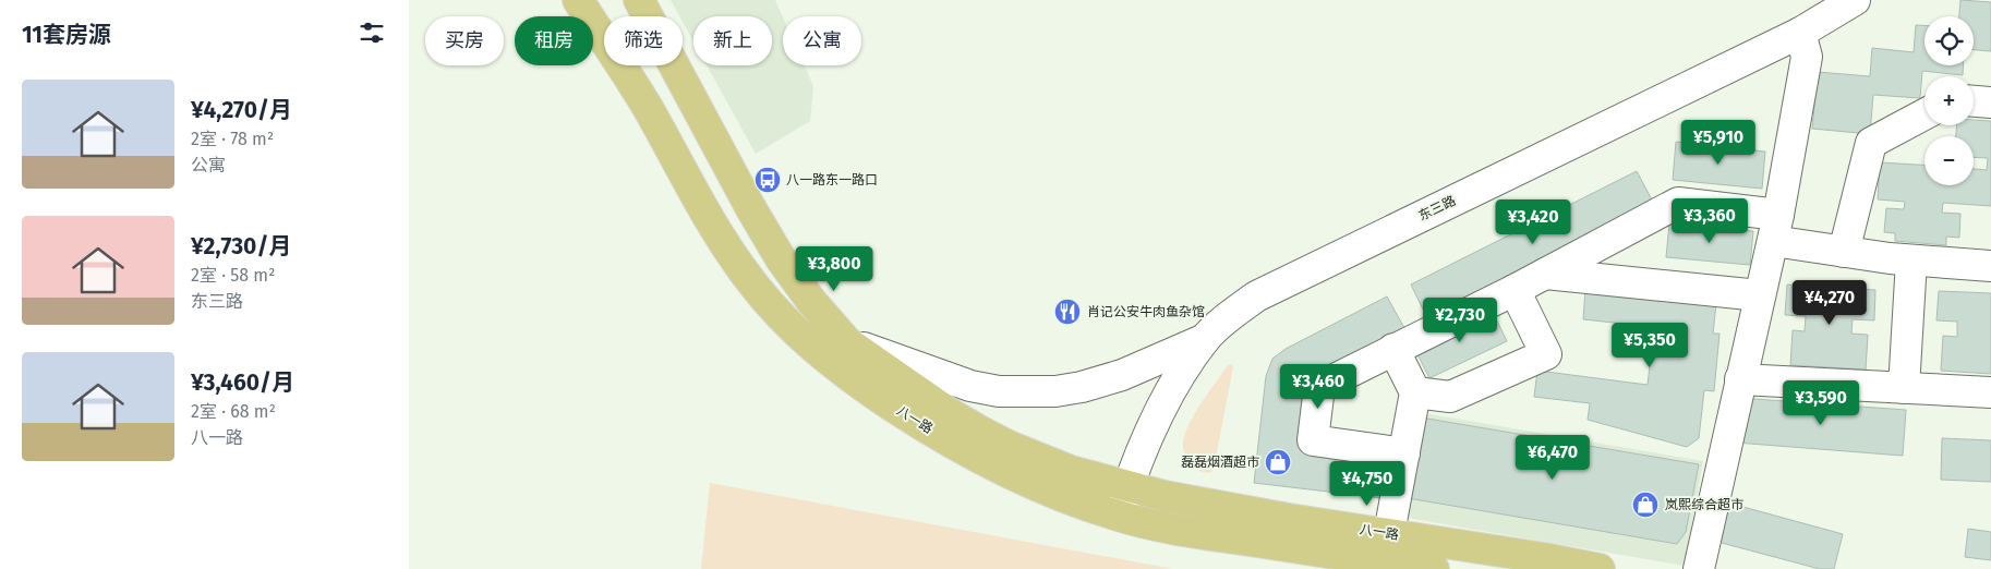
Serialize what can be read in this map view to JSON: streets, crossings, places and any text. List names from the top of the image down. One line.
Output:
{"streets":{"main road":["八一路"],"street":["东三路"]},"crossings":[["东三路","八一路"]],"places":{"bus stop":["八一路东一路口"],"restaurant":["肖记公安牛肉鱼杂馆"],"shop":["磊磊烟酒超市","岚熙综合超市"]},"page":{"heading":"11套房源","map_buttons":["+","−"],"chip":["买房","租房","筛选","新上","公寓"],"list":[{"name":"¥4,270/月","note":"2室 · 78 m² · 公寓"},{"name":"¥2,730/月","note":"2室 · 58 m² · 东三路"},{"name":"¥3,460/月","note":"2室 · 68 m² · 八一路"}],"price":["¥5,910","¥3,360","¥3,420","¥3,800","¥4,270","¥2,730","¥5,350","¥3,460","¥3,590","¥6,470","¥4,750"]}}
